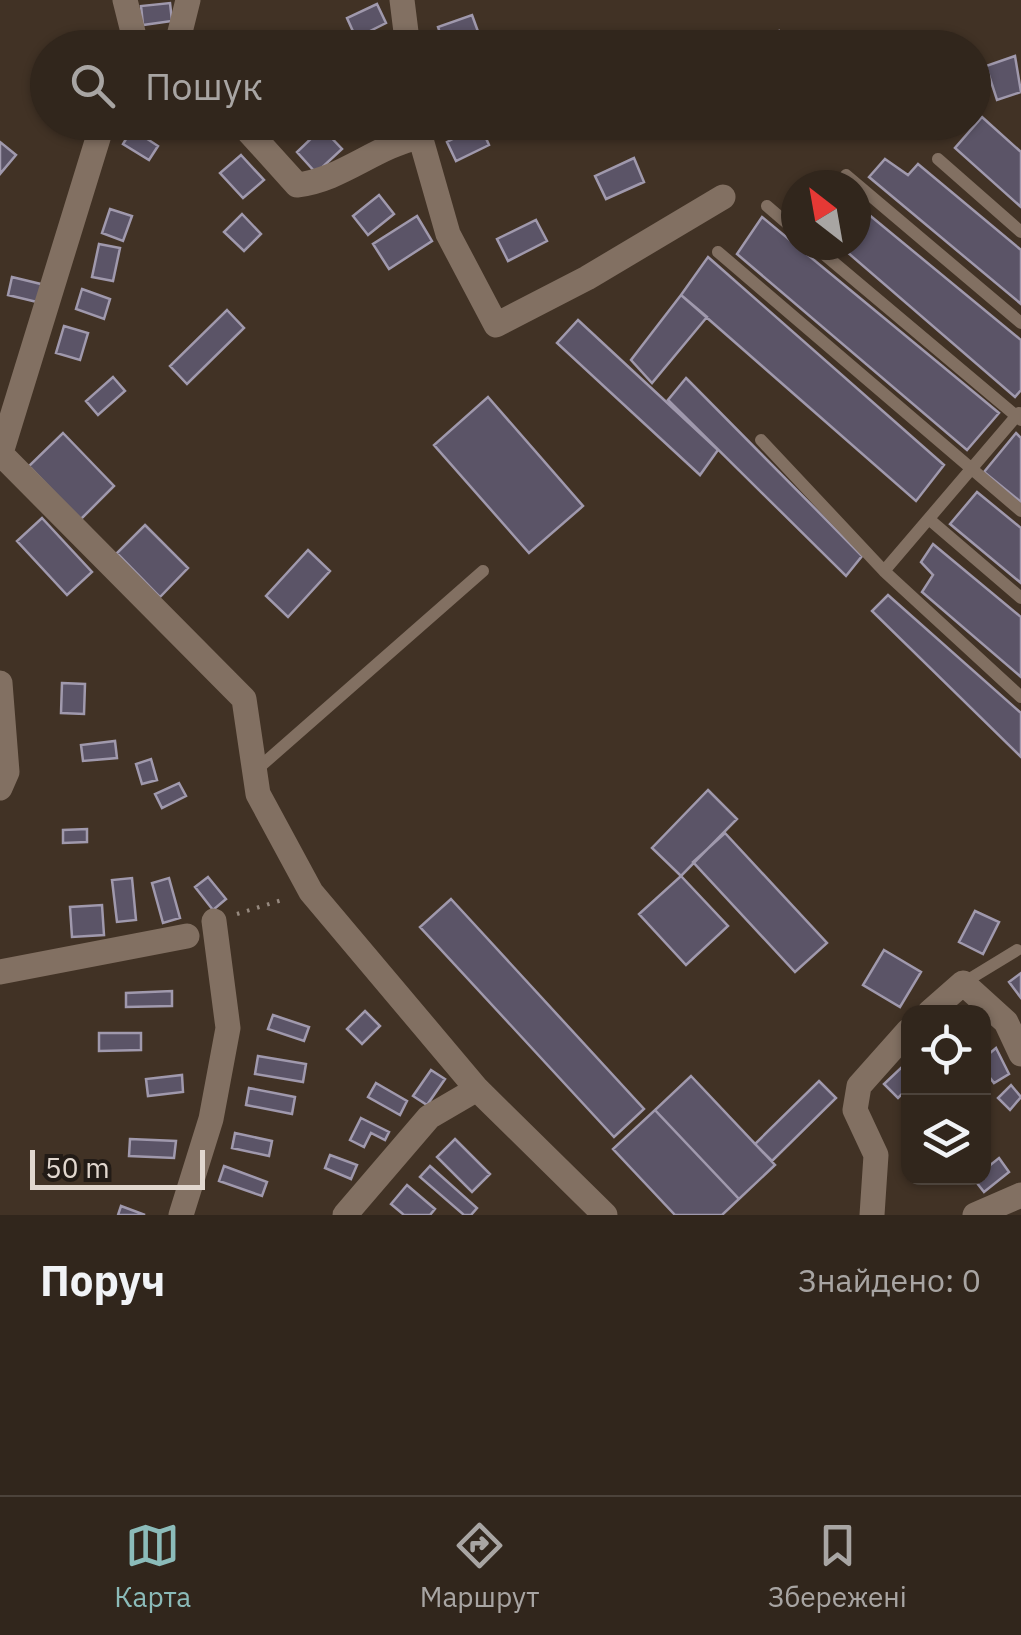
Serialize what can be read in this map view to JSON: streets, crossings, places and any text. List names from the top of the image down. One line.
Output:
{"scale_bar":"50 m","north":"top left","page":{"search":"Пошук","scale":"50 m","heading":["Поруч","Знайдено: 0"],"nav":["Карта","Маршрут","Збережені"]}}
